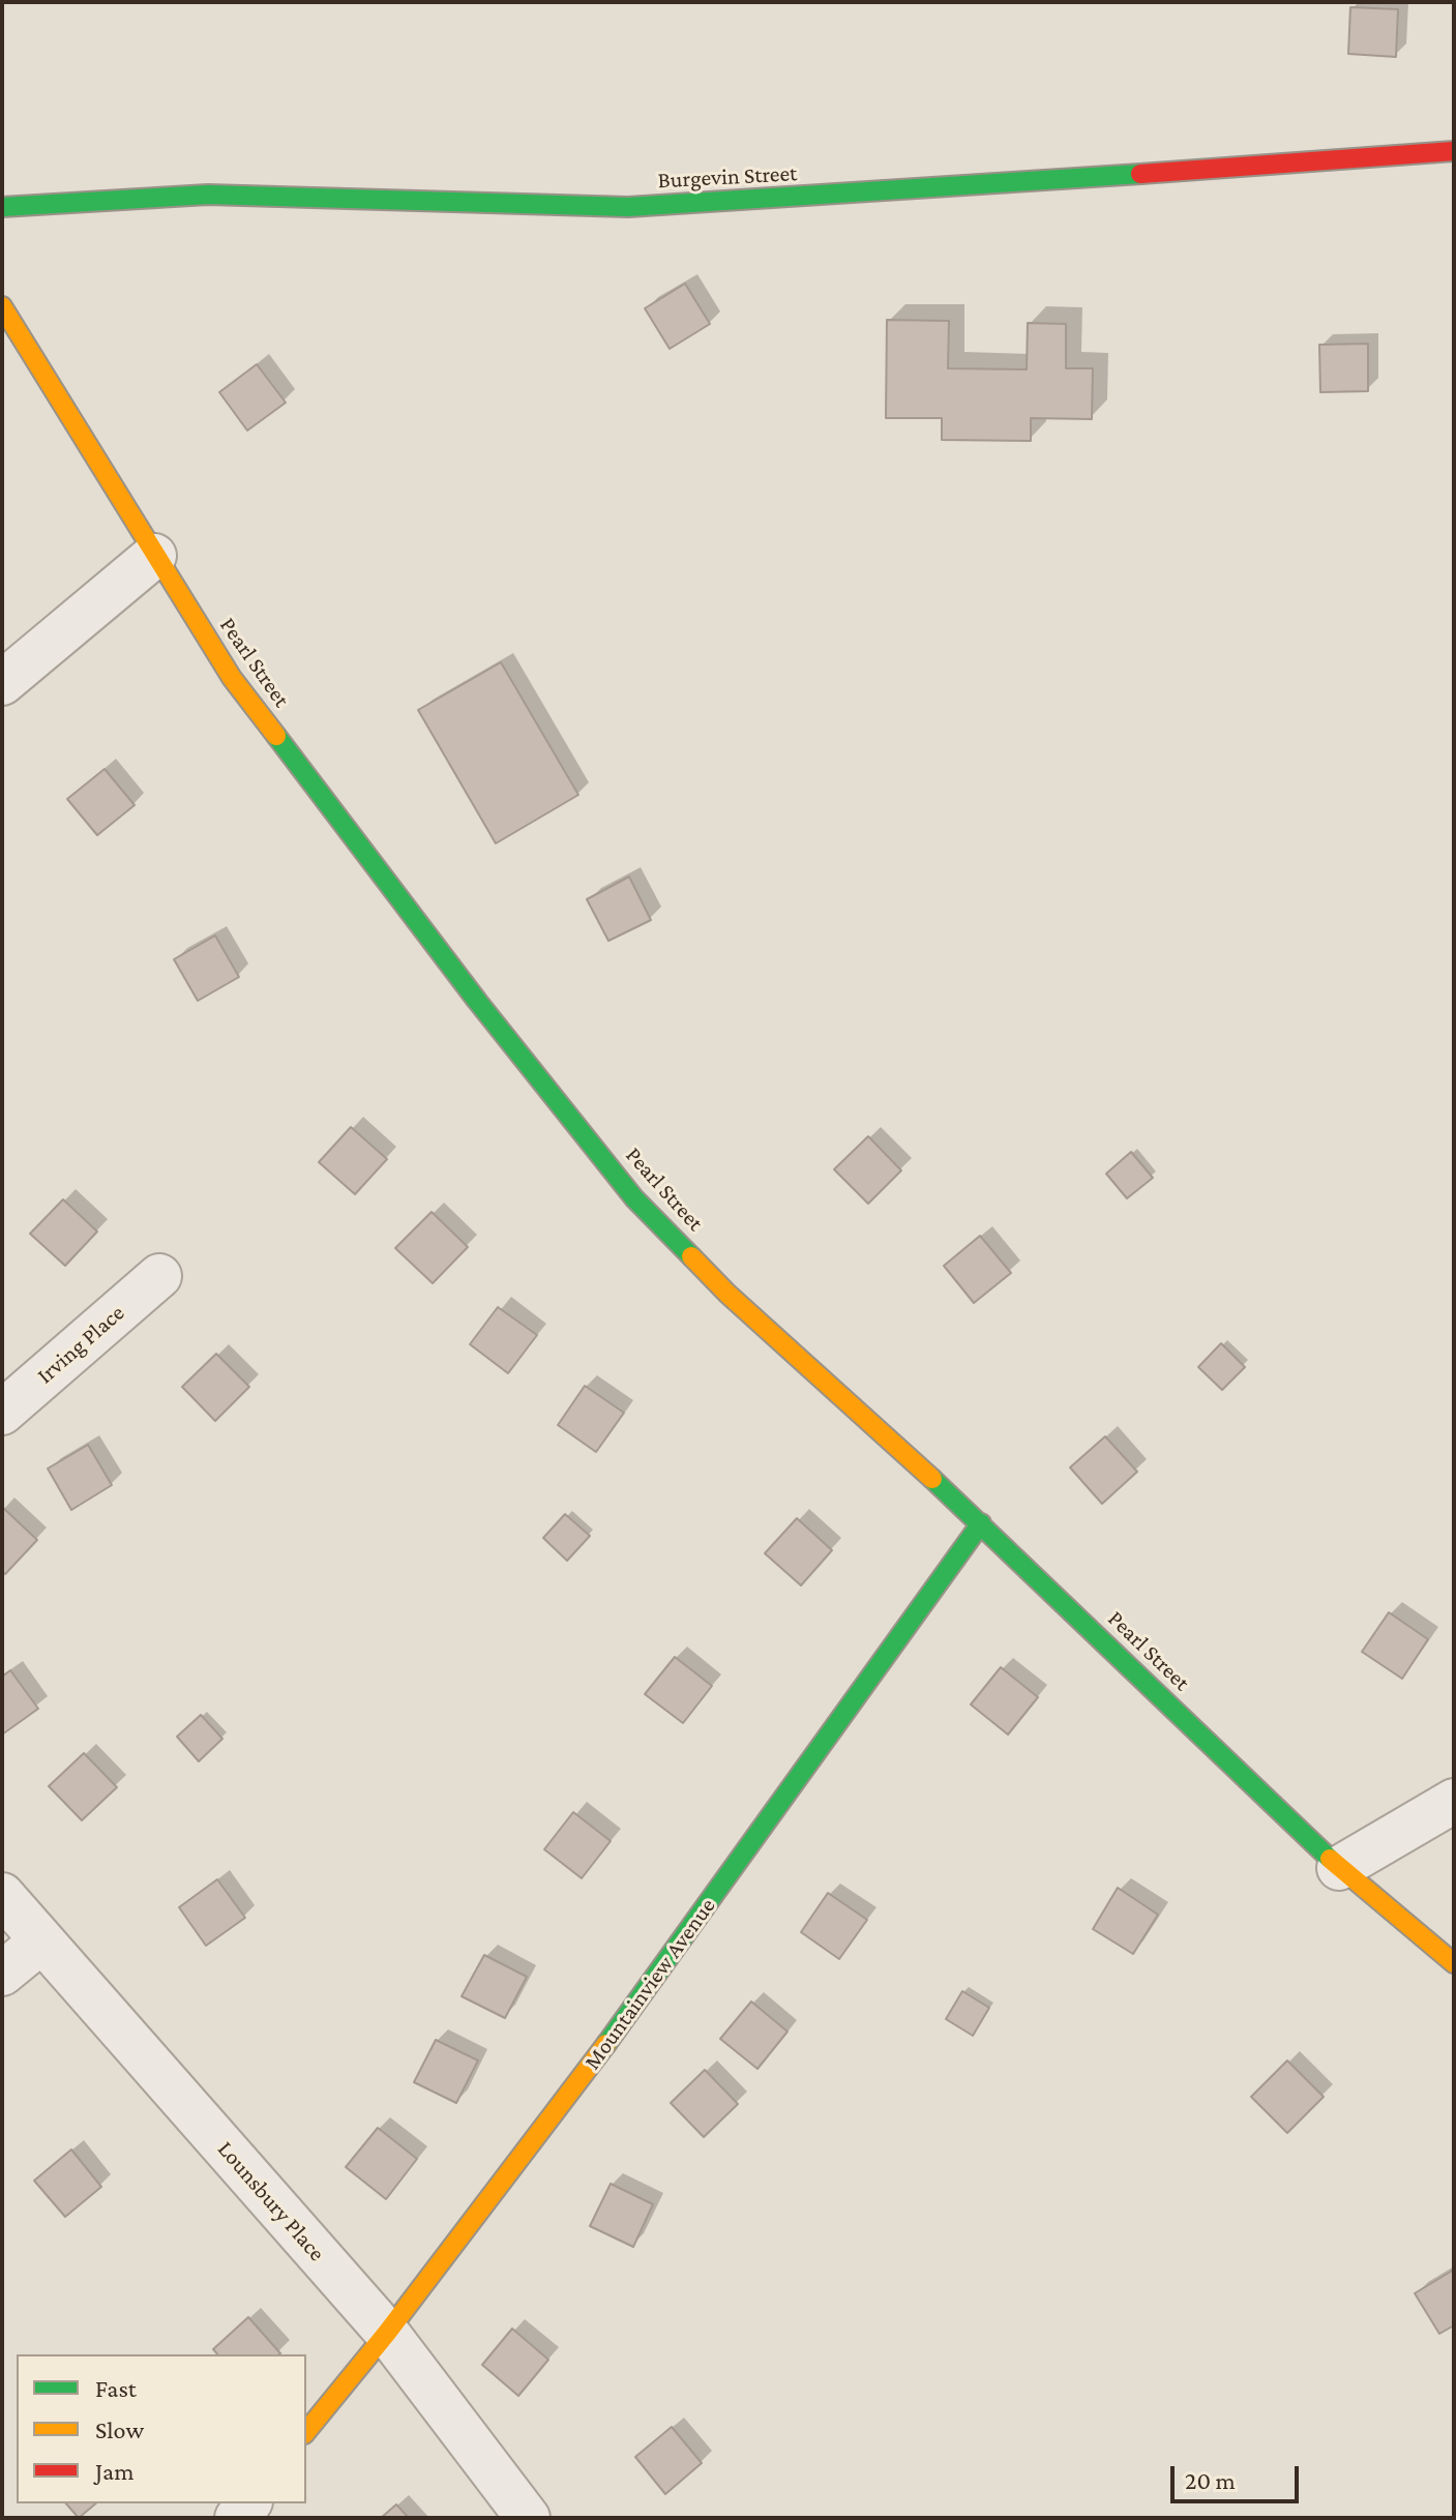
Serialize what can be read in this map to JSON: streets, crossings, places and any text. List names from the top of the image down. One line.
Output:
{"streets":{"street":["Burgevin Street","Pearl Street","Irving Place","Mountainview Avenue","Lounsbury Place"]},"crossings":[["Pearl Street","Mountainview Avenue"],["Mountainview Avenue","Lounsbury Place"]],"legend":["Fast","Slow","Jam"],"scale_bar":"20 m"}
